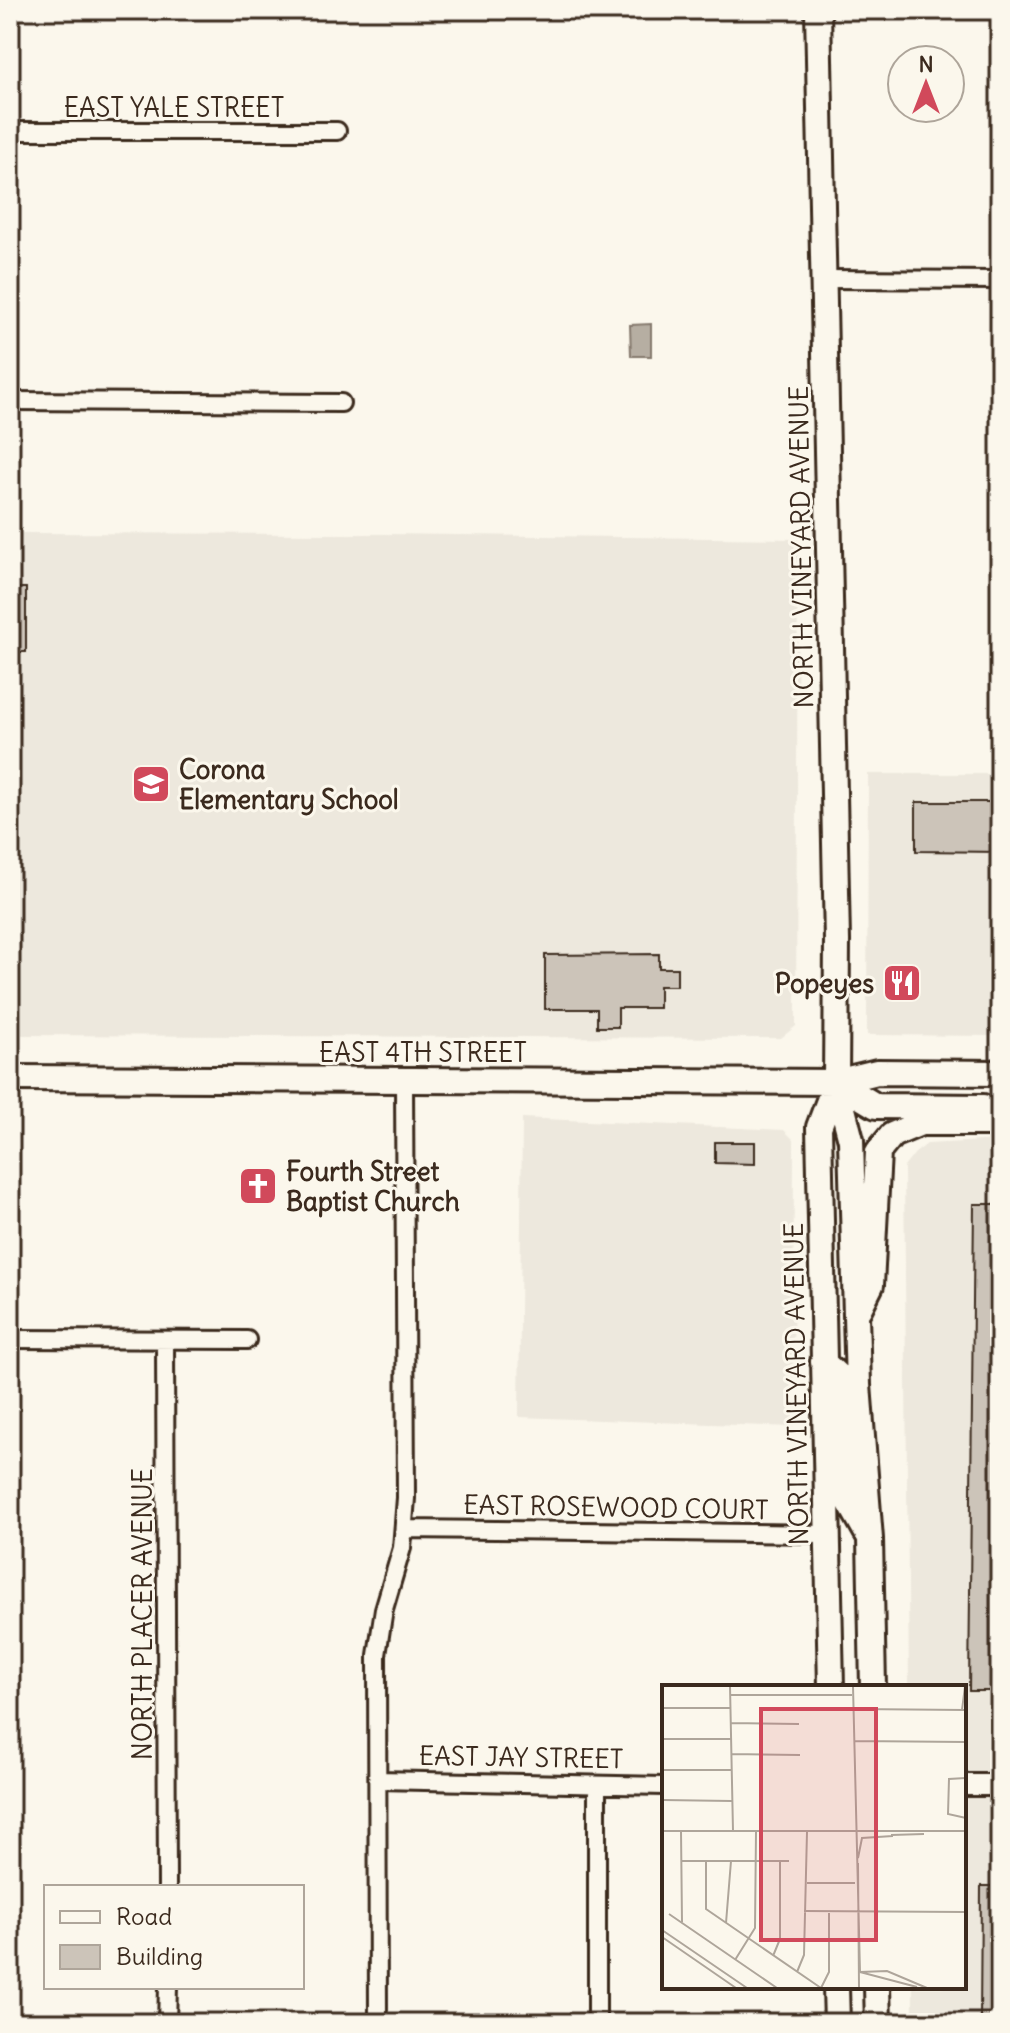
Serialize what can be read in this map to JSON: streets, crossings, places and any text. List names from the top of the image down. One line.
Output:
{"streets":{"main road":["NORTH VINEYARD AVENUE","EAST 4TH STREET"],"street":["EAST YALE STREET","EAST ROSEWOOD COURT","NORTH PLACER AVENUE","EAST JAY STREET"]},"crossings":[["NORTH VINEYARD AVENUE","EAST 4TH STREET"],["NORTH VINEYARD AVENUE","EAST ROSEWOOD COURT"]],"places":{"school or university":["Corona Elementary School"],"restaurant":["Popeyes"],"church":["Fourth Street Baptist Church"]},"legend":["Road","Building"],"north":"top"}
